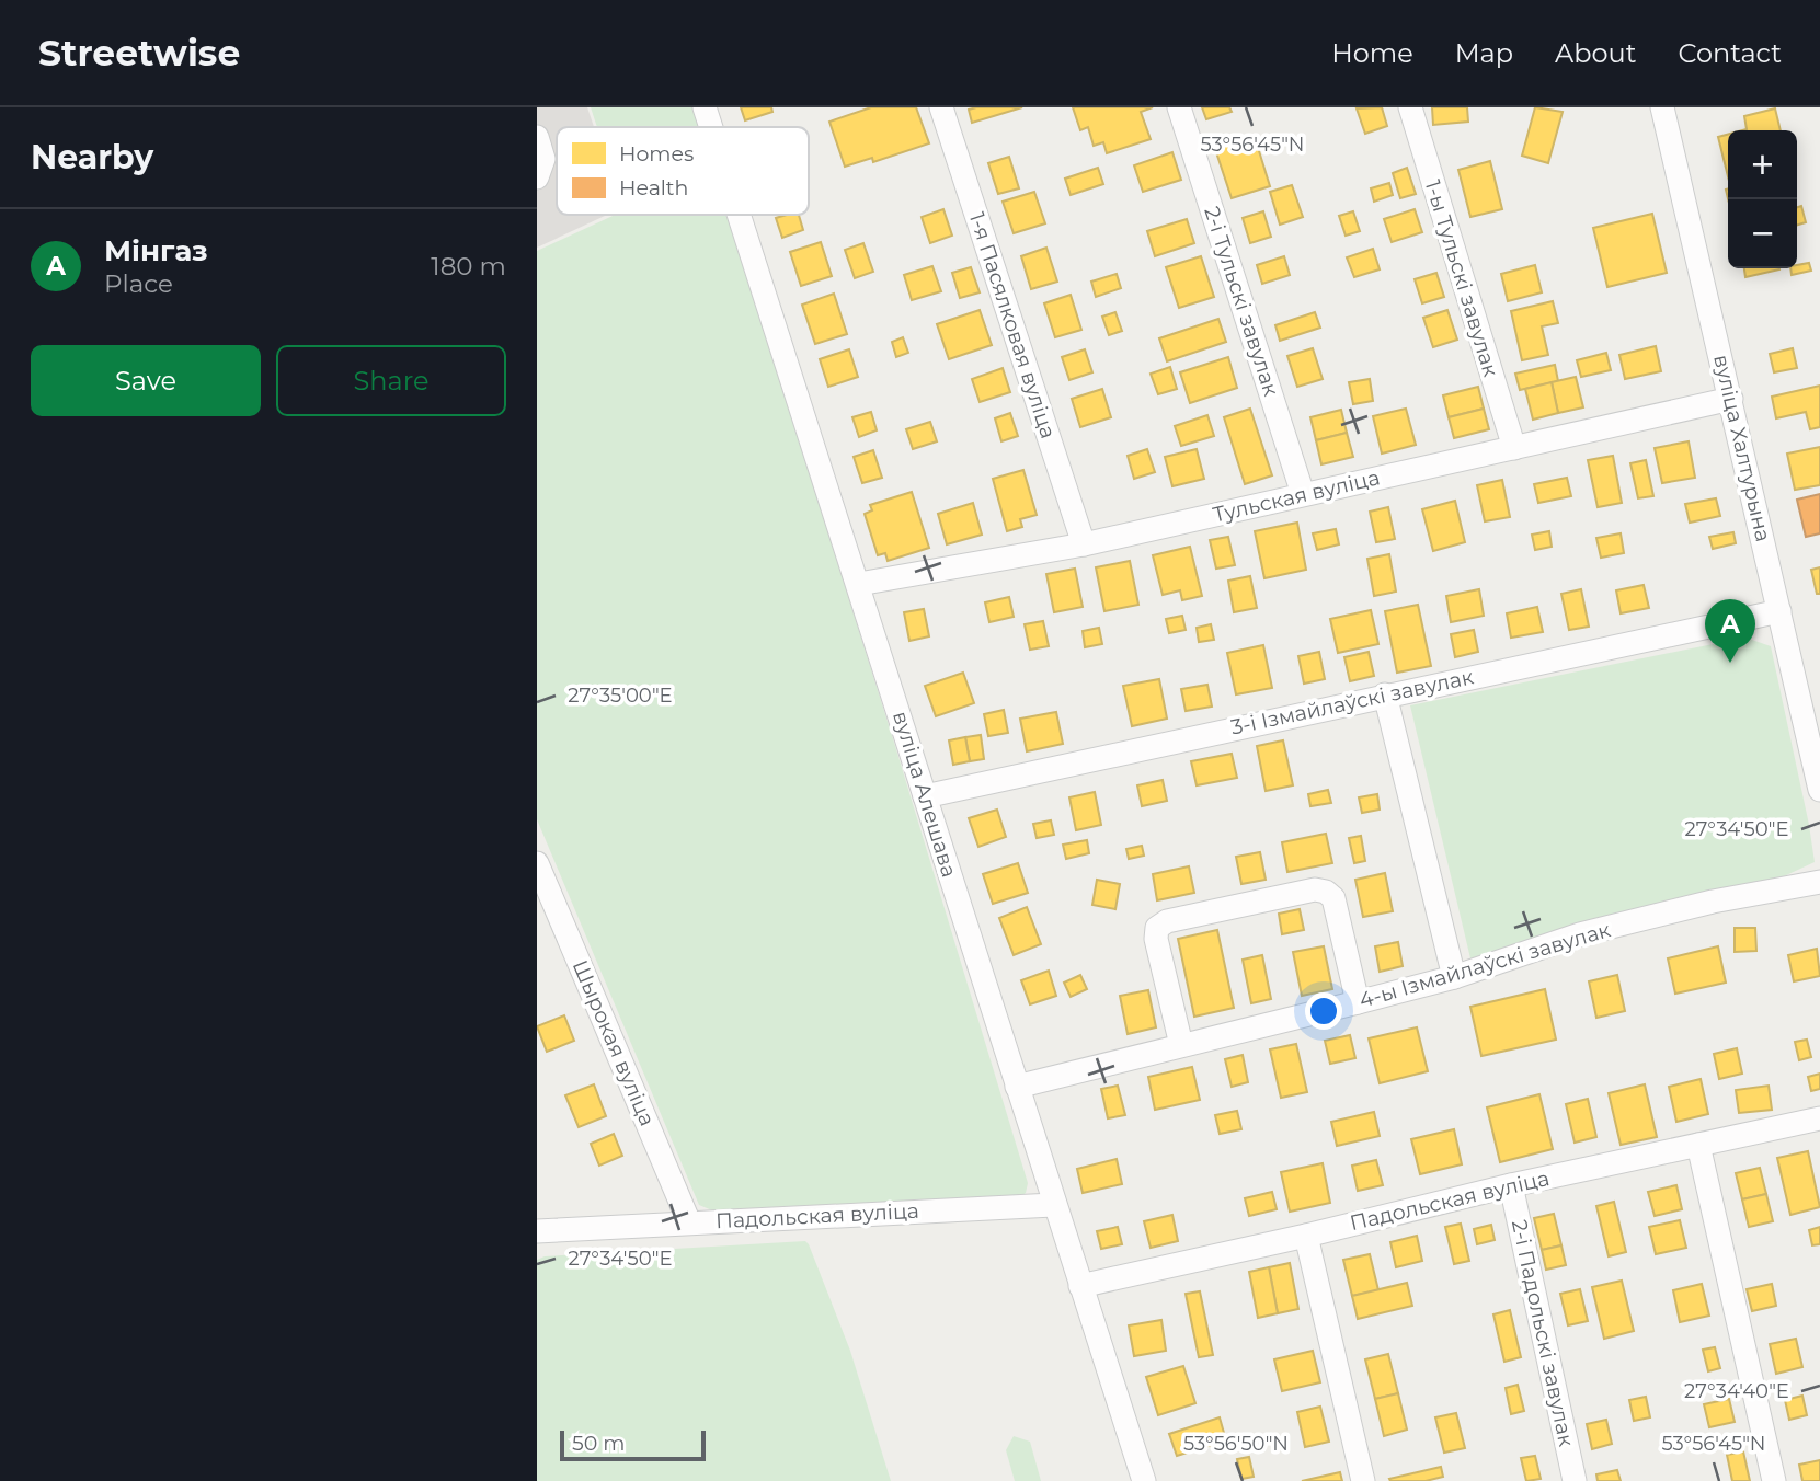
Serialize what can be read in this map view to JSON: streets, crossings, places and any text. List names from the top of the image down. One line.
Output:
{"streets":{"street":["1-ы Тульскі завулак","2-і Тульскі завулак","1-я Пасялковая вуліца","вуліца Халтурына","Тульская вуліца","3-і Ізмайлаўскі завулак","вуліца Алешава","4-ы Ізмайлаўскі завулак","Шырокая вуліца","Падольская вуліца","2-і Падольскі завулак"]},"crossings":[["1-ы Тульскі завулак","Тульская вуліца"],["2-і Тульскі завулак","Тульская вуліца"],["1-я Пасялковая вуліца","Тульская вуліца"],["вуліца Халтурына","Тульская вуліца"],["вуліца Халтурына","3-і Ізмайлаўскі завулак"],["Тульская вуліца","вуліца Алешава"],["3-і Ізмайлаўскі завулак","вуліца Алешава"],["вуліца Алешава","4-ы Ізмайлаўскі завулак"],["вуліца Алешава","Падольская вуліца"],["Шырокая вуліца","Падольская вуліца"],["Падольская вуліца","2-і Падольскі завулак"]],"legend":["Homes","Health"],"scale_bar":"50 m","page":{"header":"Streetwise","nav":["Home","Map","About","Contact"],"heading":"Nearby","map_buttons":["+","−"],"list":[{"mark":"A","name":"Мінгаз","note":"Place","value":"180 m"}],"buttons":["Save","Share"],"pins":"A","scale":"50 m"},"coordinates":["53°56'45\"N","27°35'00\"E","27°34'50\"E","27°34'40\"E","53°56'50\"N"]}
